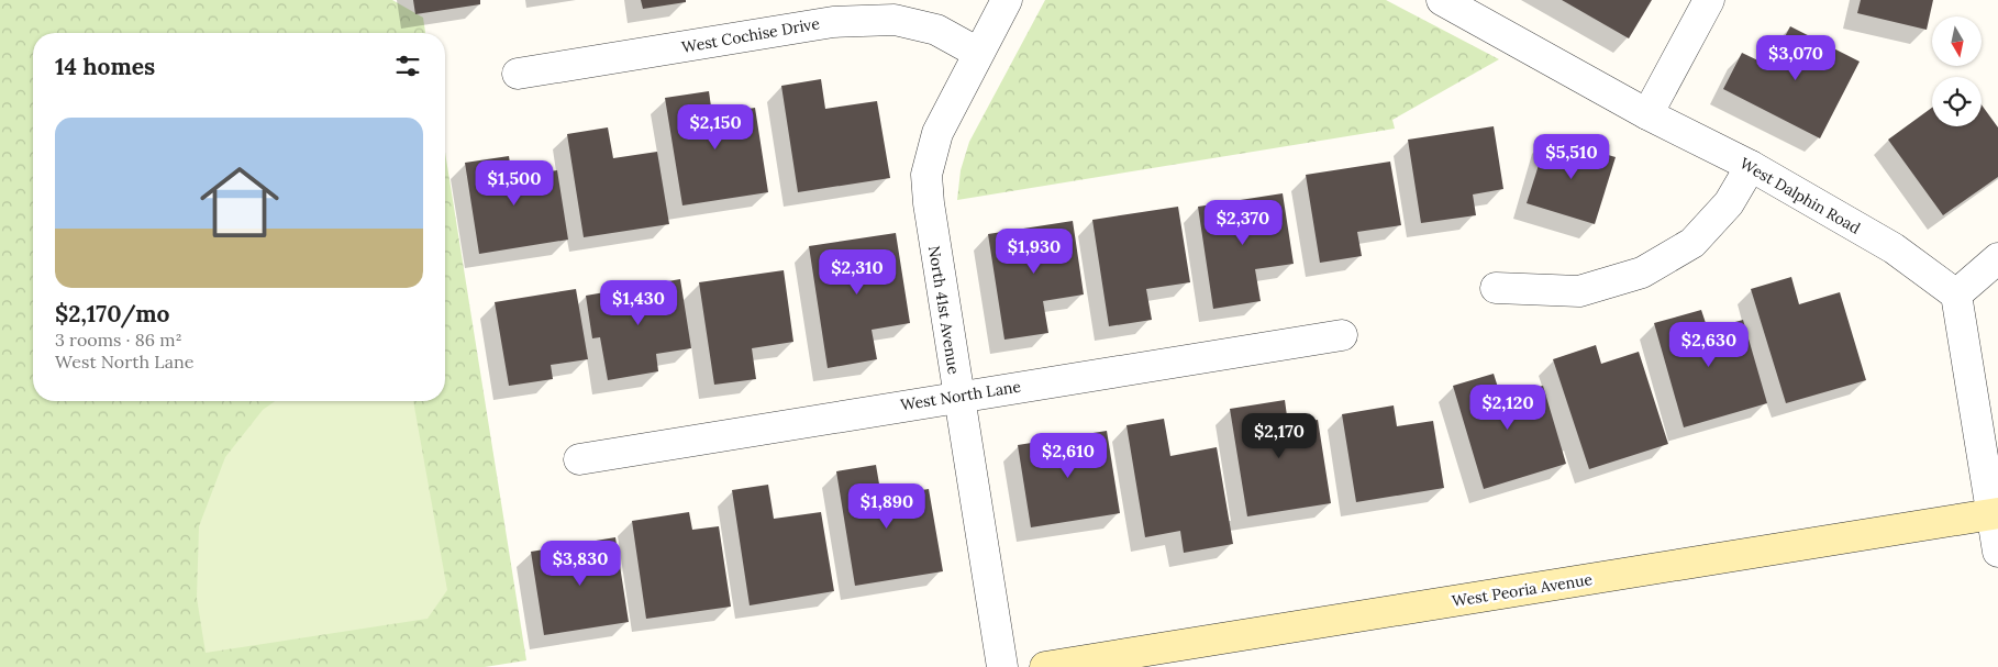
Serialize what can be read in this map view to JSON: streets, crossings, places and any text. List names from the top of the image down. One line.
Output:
{"streets":{"main road":["West Peoria Avenue"],"street":["West Cochise Drive","West Dalphin Road","North 41st Avenue","West North Lane"]},"crossings":[["West Cochise Drive","North 41st Avenue"],["North 41st Avenue","West North Lane"]],"north":"bottom","page":{"heading":"14 homes","price":["$3,070","$2,150","$5,510","$1,500","$2,370","$1,930","$2,310","$1,430","$2,630","$2,120","$2,170","$2,610","$1,890","$3,830"],"list":[{"name":"$2,170/mo","note":"3 rooms · 86 m² · West North Lane"}]}}
